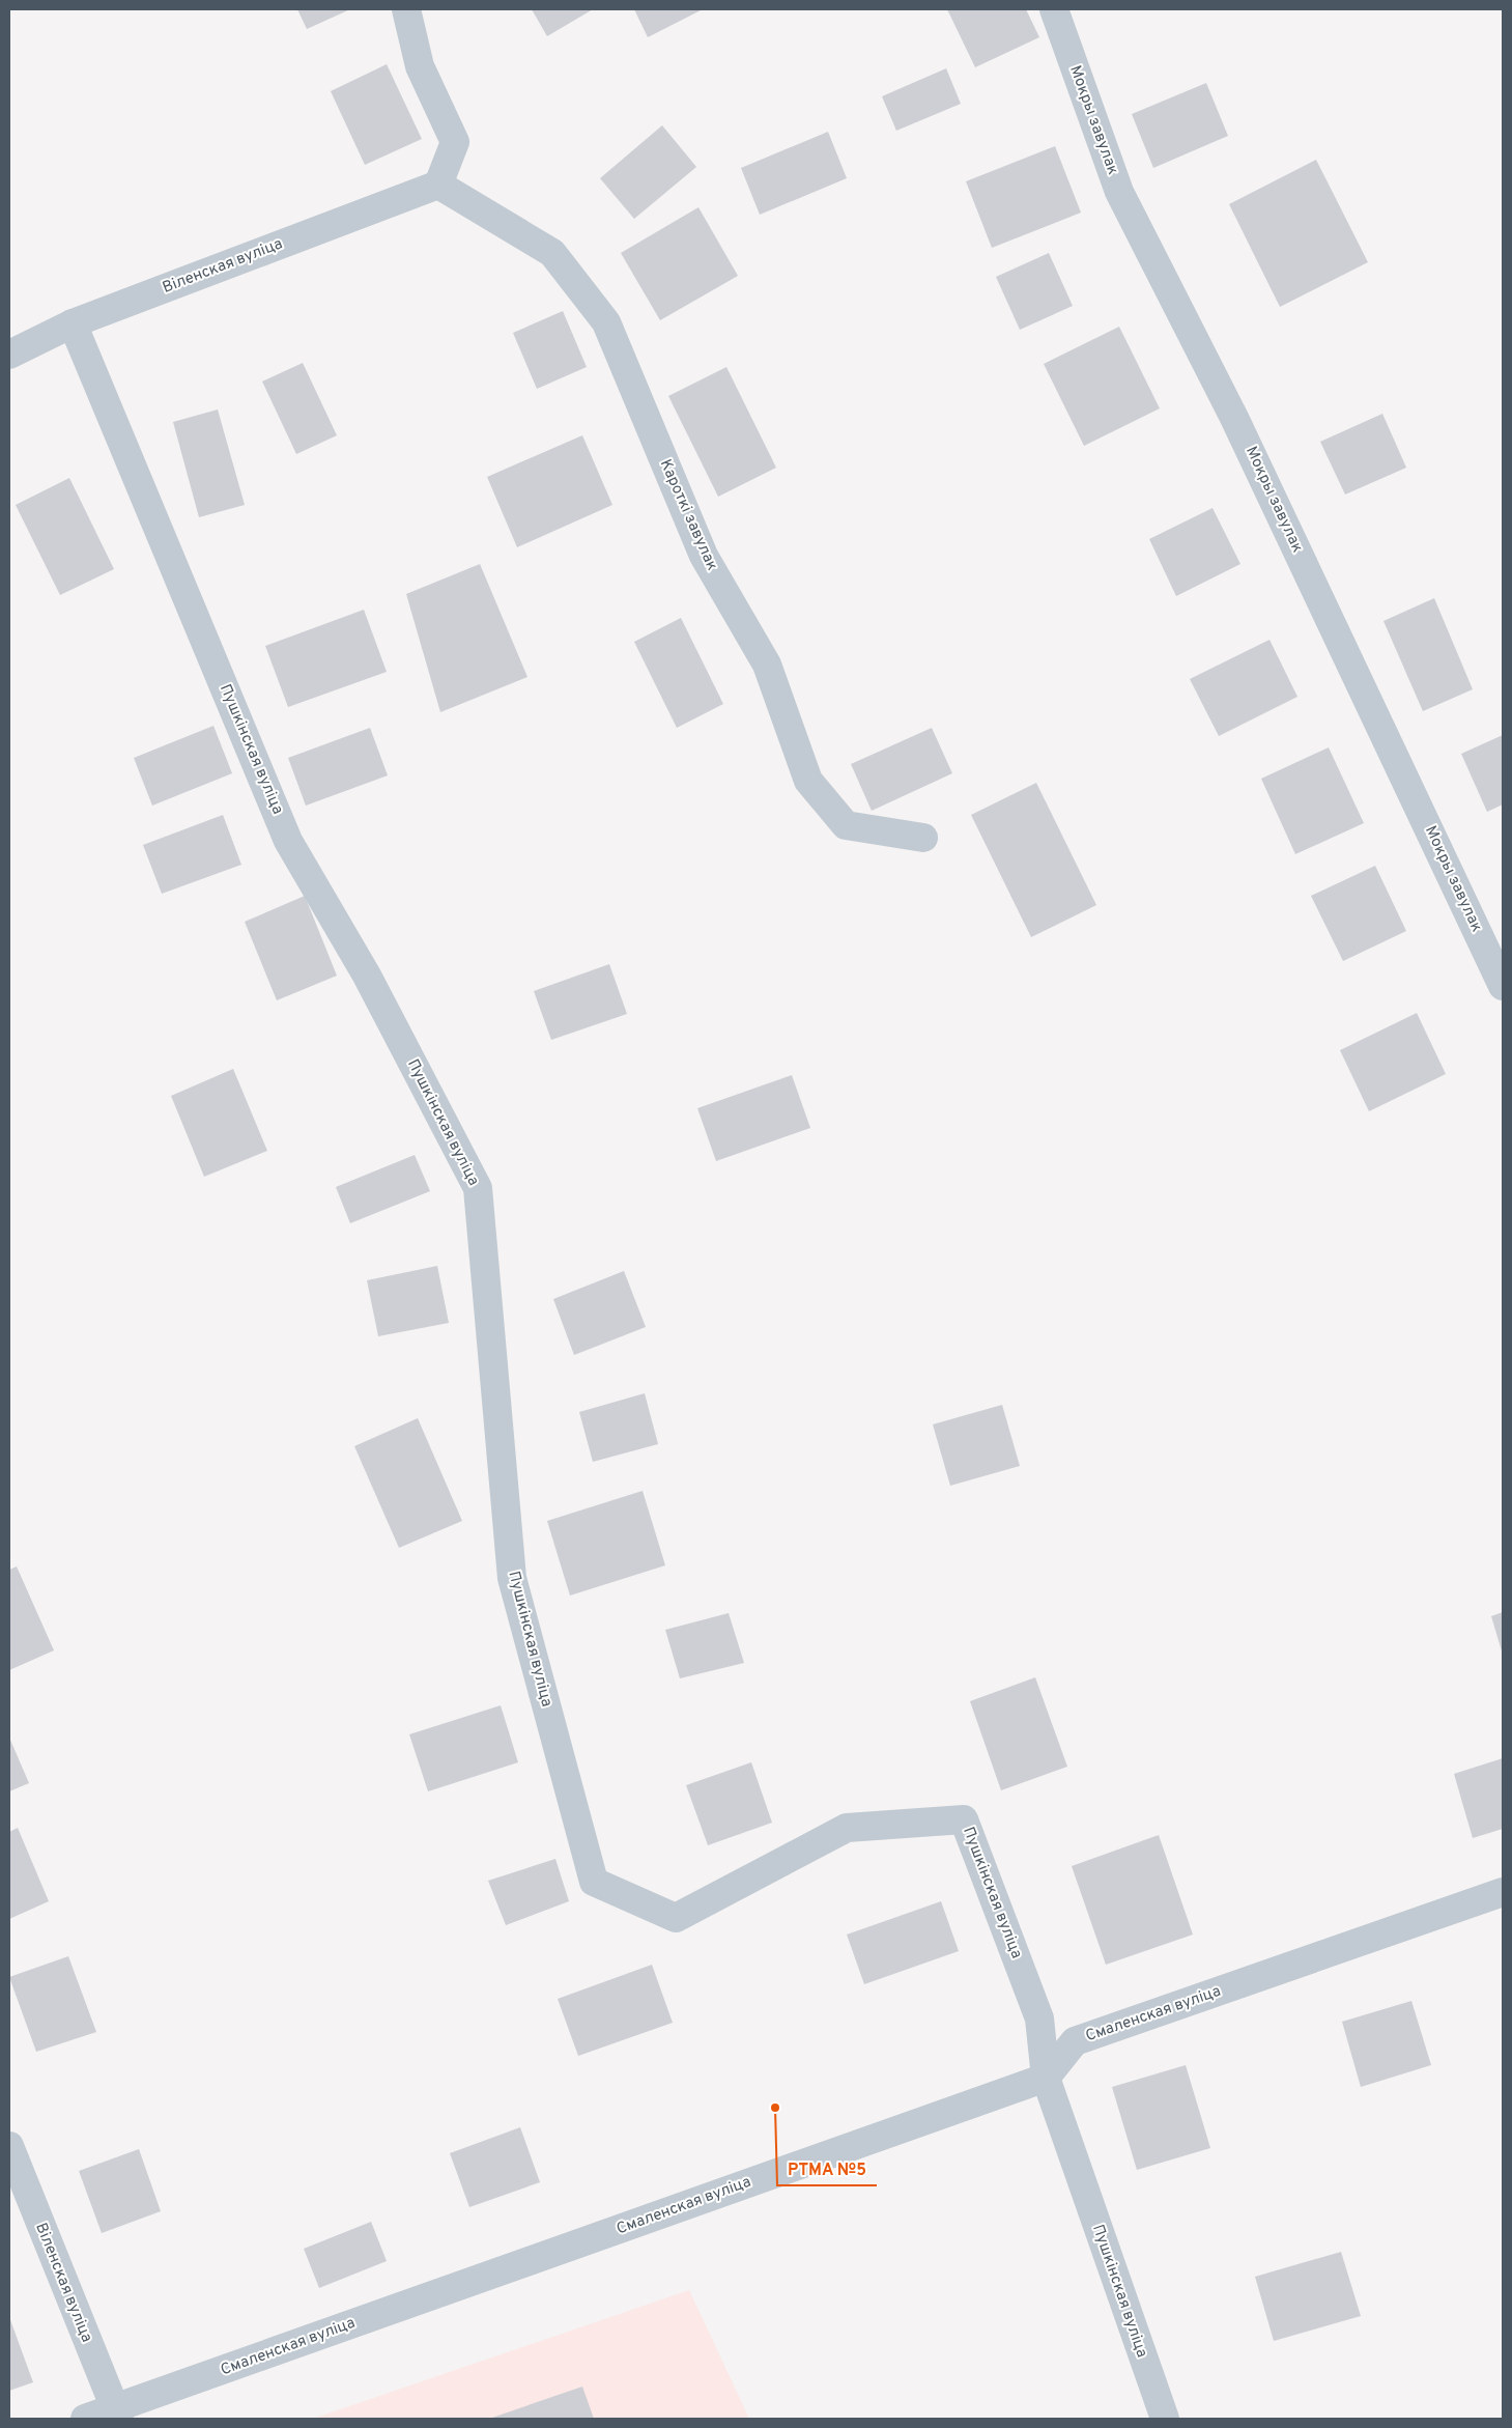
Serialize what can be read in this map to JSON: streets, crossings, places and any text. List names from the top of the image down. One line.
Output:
{"streets":{"street":["Мокры завулак","Віленская вуліца","Кароткі завулак","Пушкінская вуліца","Смаленская вуліца"]},"crossings":[["Віленская вуліца","Кароткі завулак"],["Віленская вуліца","Пушкінская вуліца"],["Віленская вуліца","Смаленская вуліца"],["Пушкінская вуліца","Смаленская вуліца"]],"places":["РТМА №5"]}
